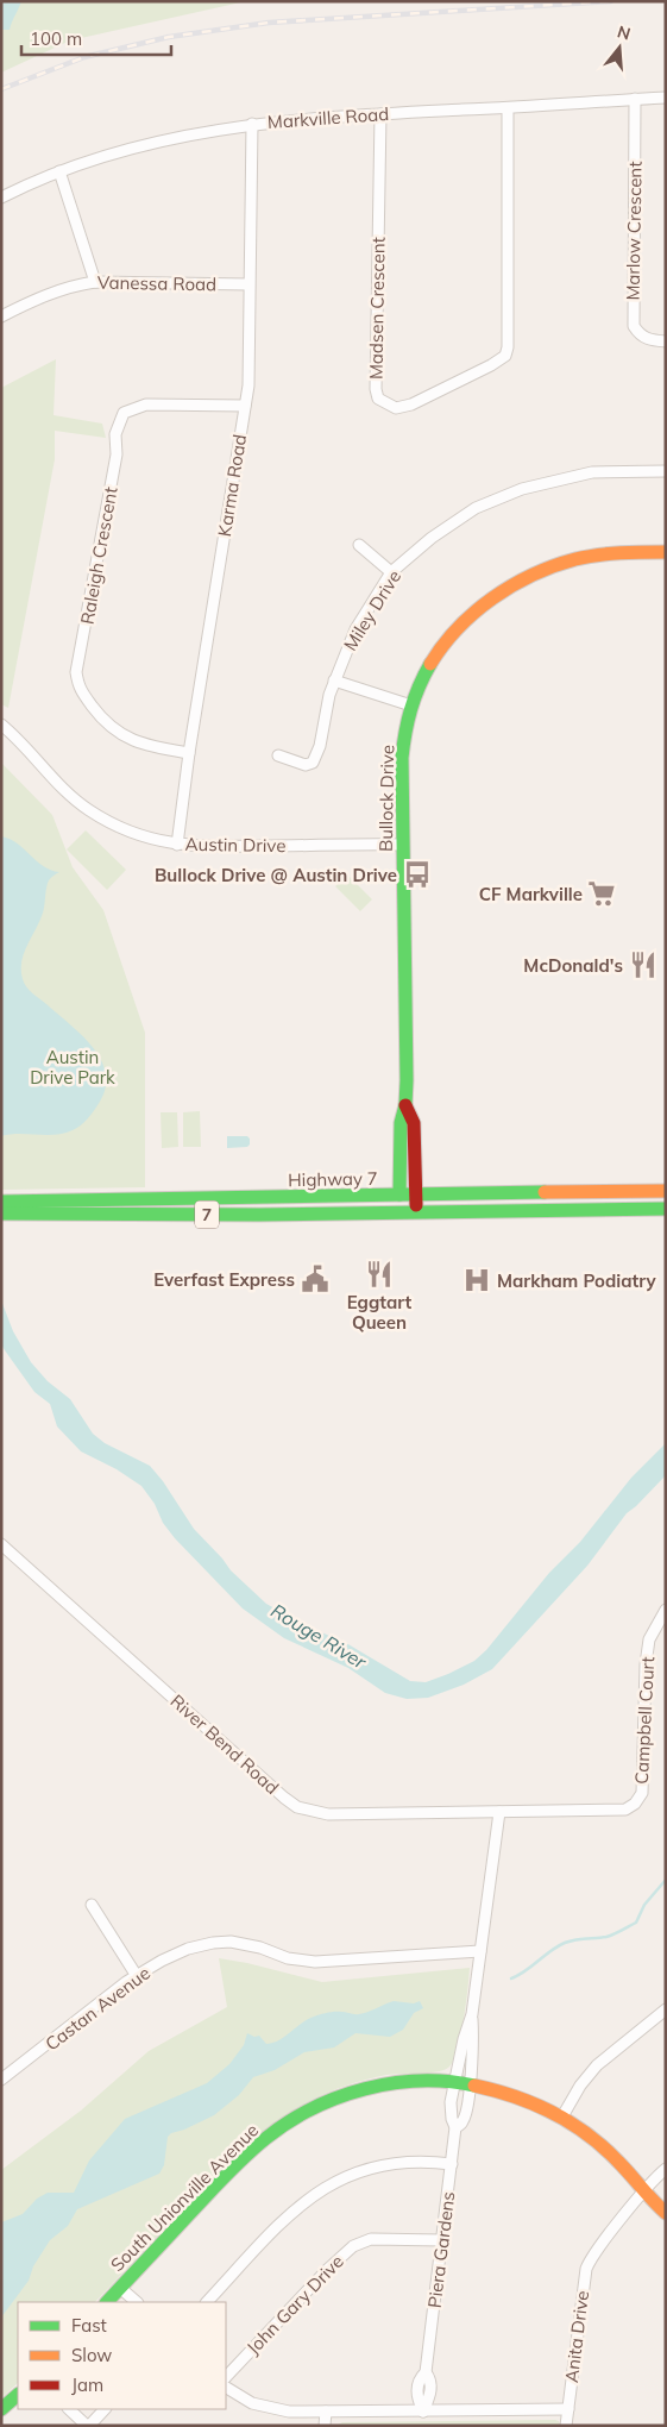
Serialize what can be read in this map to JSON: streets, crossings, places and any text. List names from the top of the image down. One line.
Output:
{"streets":{"street":["Markville Road","Marlow Crescent","Vanessa Road","Madsen Crescent","Karma Road","Raleigh Crescent","Miley Drive","Bullock Drive","Austin Drive","Highway 7","7","Campbell Court","River Bend Road","Castan Avenue","South Unionville Avenue","Piera Gardens","John Gary Drive","Anita Drive"]},"crossings":[["Markville Road","Marlow Crescent"],["Markville Road","Madsen Crescent"],["Markville Road","Karma Road"],["Vanessa Road","Karma Road"],["Karma Road","Raleigh Crescent"],["Karma Road","Austin Drive"],["Bullock Drive","Austin Drive"],["Bullock Drive","Highway 7"],["Campbell Court","River Bend Road"],["Campbell Court","Piera Gardens"],["River Bend Road","Piera Gardens"],["Castan Avenue","Piera Gardens"],["South Unionville Avenue","Piera Gardens"],["South Unionville Avenue","Anita Drive"],["Piera Gardens","John Gary Drive"]],"water":["Rouge River"],"parks":["Austin Drive Park"],"places":{"bus stop":["Bullock Drive @ Austin Drive"],"supermarket":["CF Markville"],"restaurant":["McDonald's","Eggtart Queen"],"public building":["Everfast Express"],"hospital":["Markham Podiatry"]},"legend":["Fast","Slow","Jam"],"scale_bar":"100 m","north":"top"}
